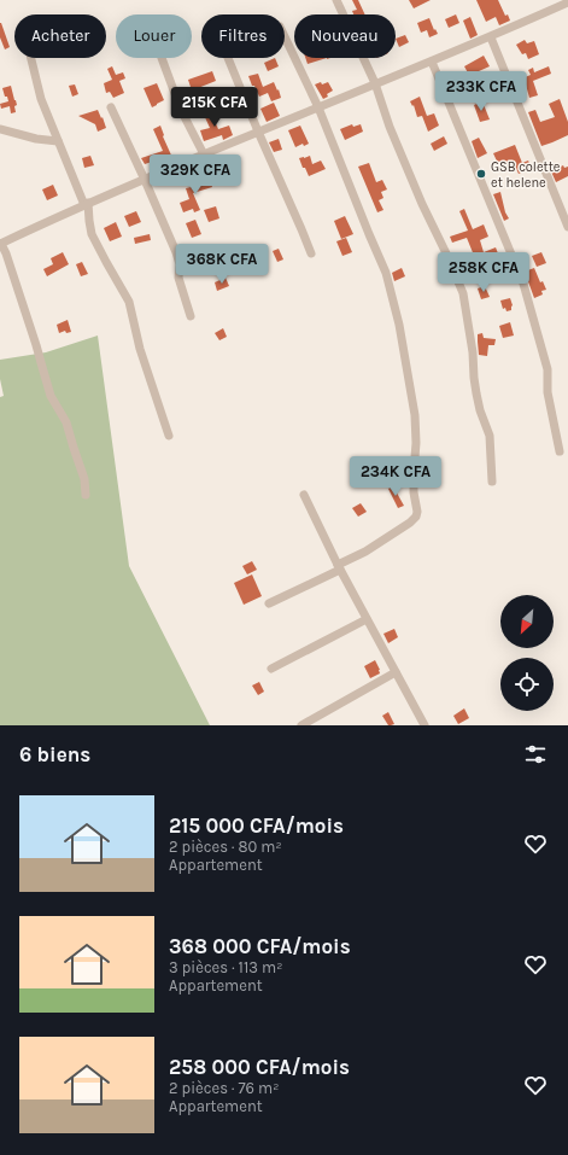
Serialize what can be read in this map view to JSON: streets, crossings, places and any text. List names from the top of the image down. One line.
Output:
{"places":["GSB colette et helene"],"north":"bottom left","page":{"chip":["Acheter","Louer","Filtres","Nouveau"],"price":["233K CFA","215K CFA","329K CFA","368K CFA","258K CFA","234K CFA"],"heading":"6 biens","list":[{"name":"215 000 CFA/mois","note":"2 pièces · 80 m² · Appartement"},{"name":"368 000 CFA/mois","note":"3 pièces · 113 m² · Appartement"},{"name":"258 000 CFA/mois","note":"2 pièces · 76 m² · Appartement"}]}}
